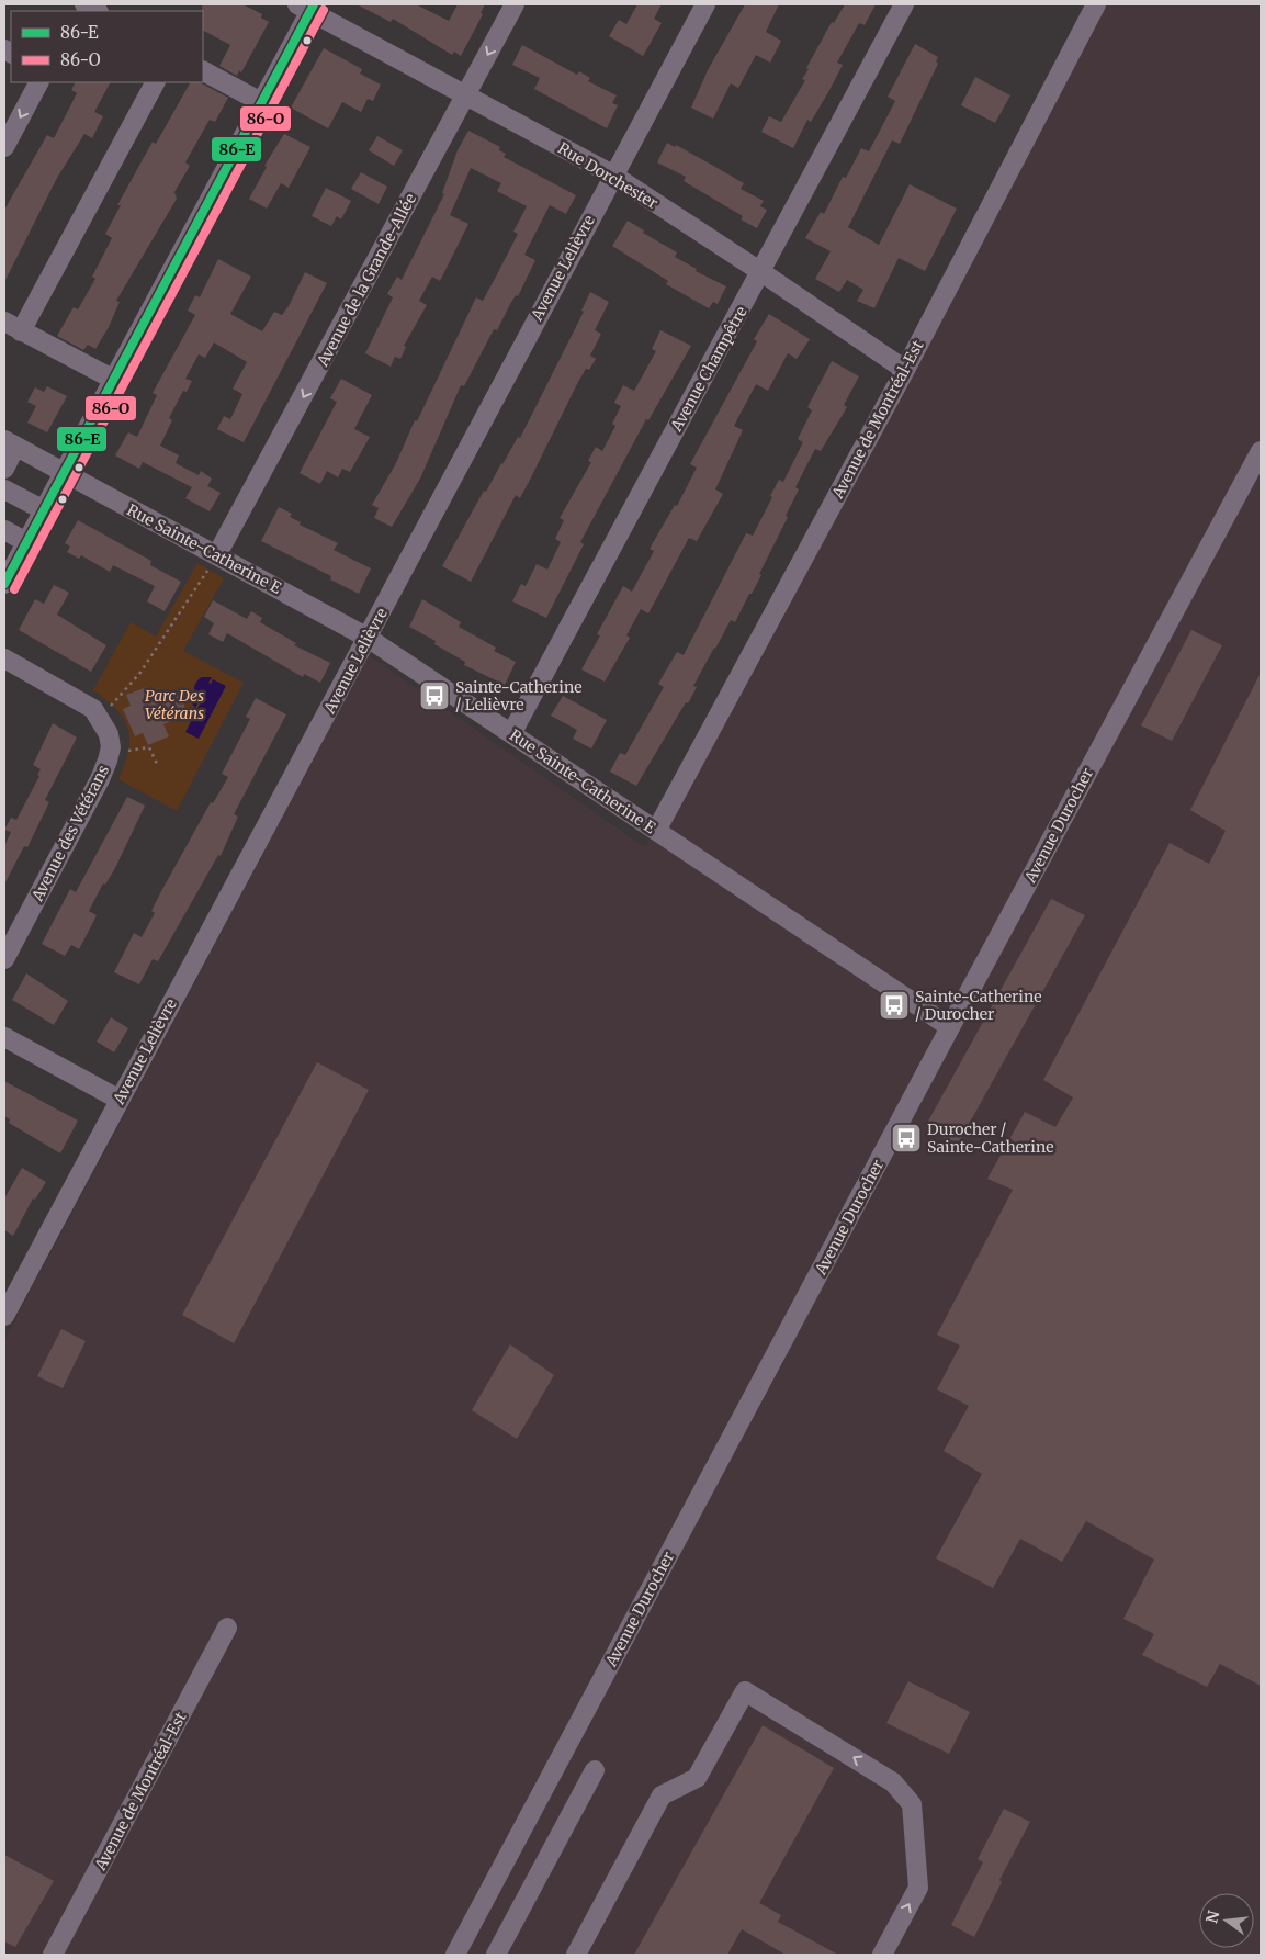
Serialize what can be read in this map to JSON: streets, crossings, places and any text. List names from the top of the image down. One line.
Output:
{"streets":{"street":["Rue Dorchester","Avenue Lelièvre","Avenue de la Grande-Allée","Avenue Champêtre","Avenue de Montréal-Est","Rue Sainte-Catherine E","Avenue Durocher","Avenue des Vétérans"]},"crossings":[["Rue Dorchester","Avenue Lelièvre"],["Rue Dorchester","Avenue de la Grande-Allée"],["Rue Dorchester","Avenue Champêtre"],["Rue Dorchester","Avenue de Montréal-Est"],["Avenue Lelièvre","Rue Sainte-Catherine E"],["Avenue de la Grande-Allée","Rue Sainte-Catherine E"],["Avenue Champêtre","Rue Sainte-Catherine E"],["Avenue de Montréal-Est","Rue Sainte-Catherine E"],["Rue Sainte-Catherine E","Avenue Durocher"]],"one_way":["Avenue de la Grande-Allée"],"parks":["Parc Des Vétérans"],"places":{"bus stop":["Sainte-Catherine / Lelièvre","Sainte-Catherine / Durocher","Durocher / Sainte-Catherine"]},"lines":["transit line 86-E","transit line 86-O"],"legend":["86-E","86-O"],"north":"left"}
